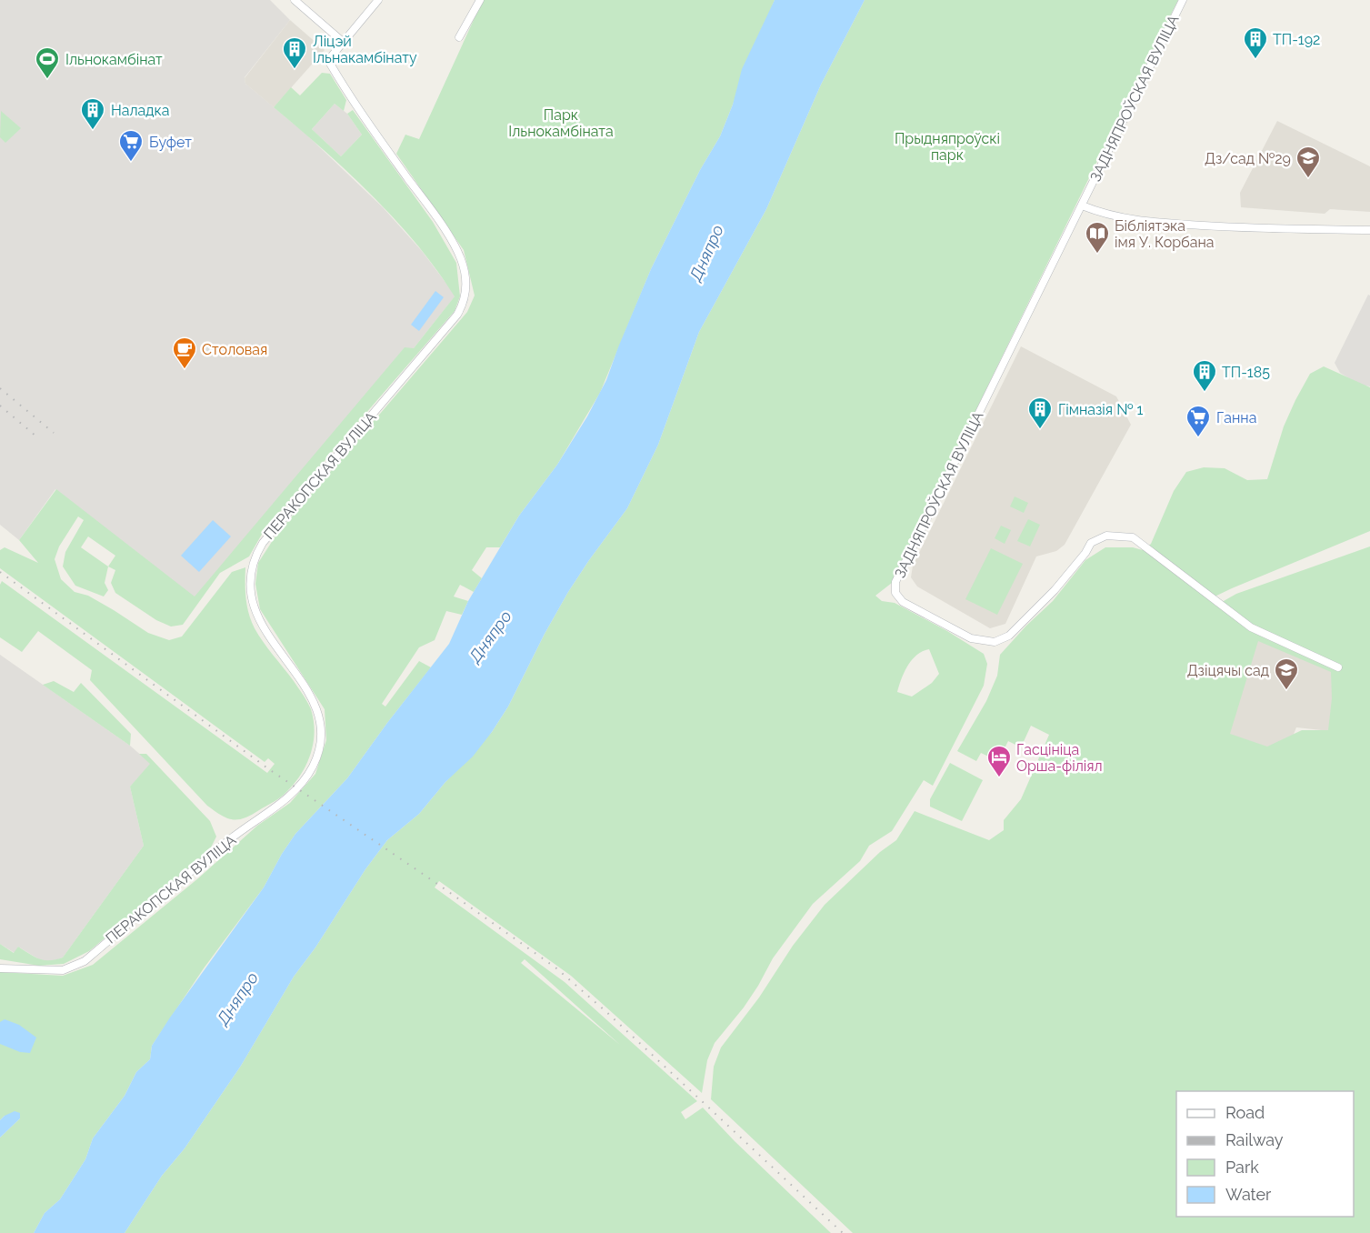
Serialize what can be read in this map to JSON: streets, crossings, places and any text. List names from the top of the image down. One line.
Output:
{"streets":{"street":["ЗАДНЯПРОЎСКАЯ ВУЛІЦА","ПЕРАКОПСКАЯ ВУЛІЦА"]},"water":["Дняпро"],"parks":["Парк Ільнокамбіната","Прыдняпроўскі парк"],"places":{"building":["ТП-192","Ліцэй Ільнакамбінату","Наладка","ТП-185","Гімназія № 1"],"sports":["Ільнокамбінат"],"supermarket":["Буфет","Ганна"],"school or university":["Дз/сад №29","Дзіцячы сад"],"library":["Бібліятэка імя У. Корбана"],"cafe":["Столовая"],"hotel":["Гасцініца Орша-філіял"]},"legend":["Road","Railway","Park","Water"]}
